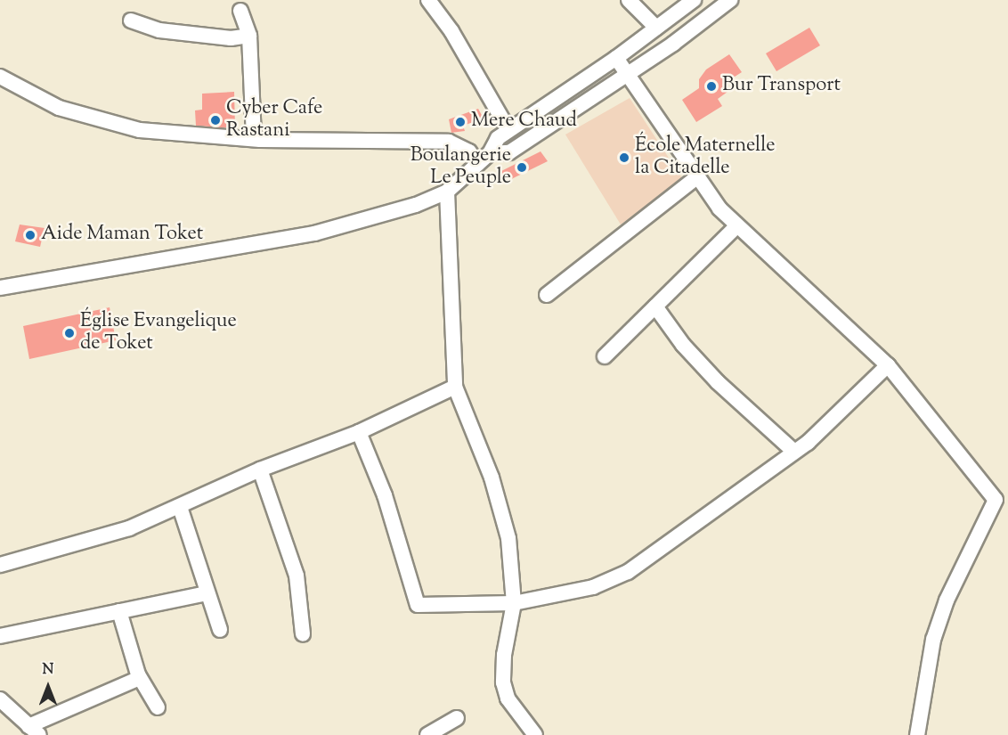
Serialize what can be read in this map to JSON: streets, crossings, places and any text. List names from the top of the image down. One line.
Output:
{"places":["Bur Transport","Cyber Cafe Rastani","Mere Chaud","École Maternelle la Citadelle","Boulangerie Le Peuple","Aide Maman Toket","Église Evangelique de Toket"],"north":"top"}
